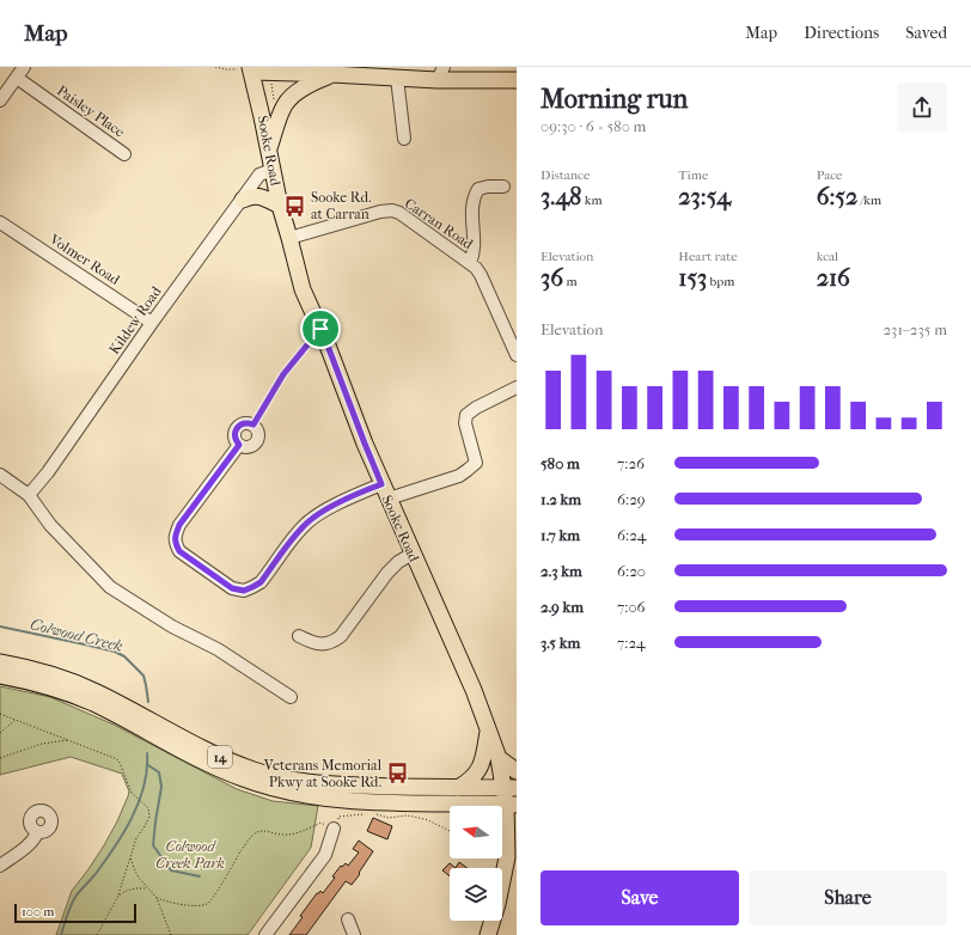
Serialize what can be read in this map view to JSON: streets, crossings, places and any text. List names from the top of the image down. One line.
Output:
{"streets":{"main road":["Sooke Road","14"],"street":["Paisley Place","Carran Road","Volmer Road","Kildew Road"]},"crossings":[["Sooke Road","Carran Road"],["Sooke Road","Kildew Road"],["Sooke Road","14"],["Volmer Road","Kildew Road"]],"water":["Colwood Creek"],"parks":["Colwood Creek Park"],"places":{"bus stop":["Sooke Rd. at Carran","Veterans Memorial Pkwy at Sooke Rd."]},"scale_bar":"100 m","north":"left","page":{"header":"Map","nav":["Map","Directions","Saved"],"heading":["Morning run","09:30 · 6 × 580 m"],"stats":[["Distance","3.48 km"],["Time","23:54"],["Pace","6:52 /km"],["Elevation","36 m"],["Heart rate","153 bpm"],["kcal","216"]],"chart":["Elevation","231–235 m"],"list":[{"name":"580 m","note":"7:26"},{"name":"1.2 km","note":"6:29"},{"name":"1.7 km","note":"6:24"},{"name":"2.3 km","note":"6:20"},{"name":"2.9 km","note":"7:06"},{"name":"3.5 km","note":"7:24"}],"buttons":["Save","Share"],"scale":"100 m"}}
